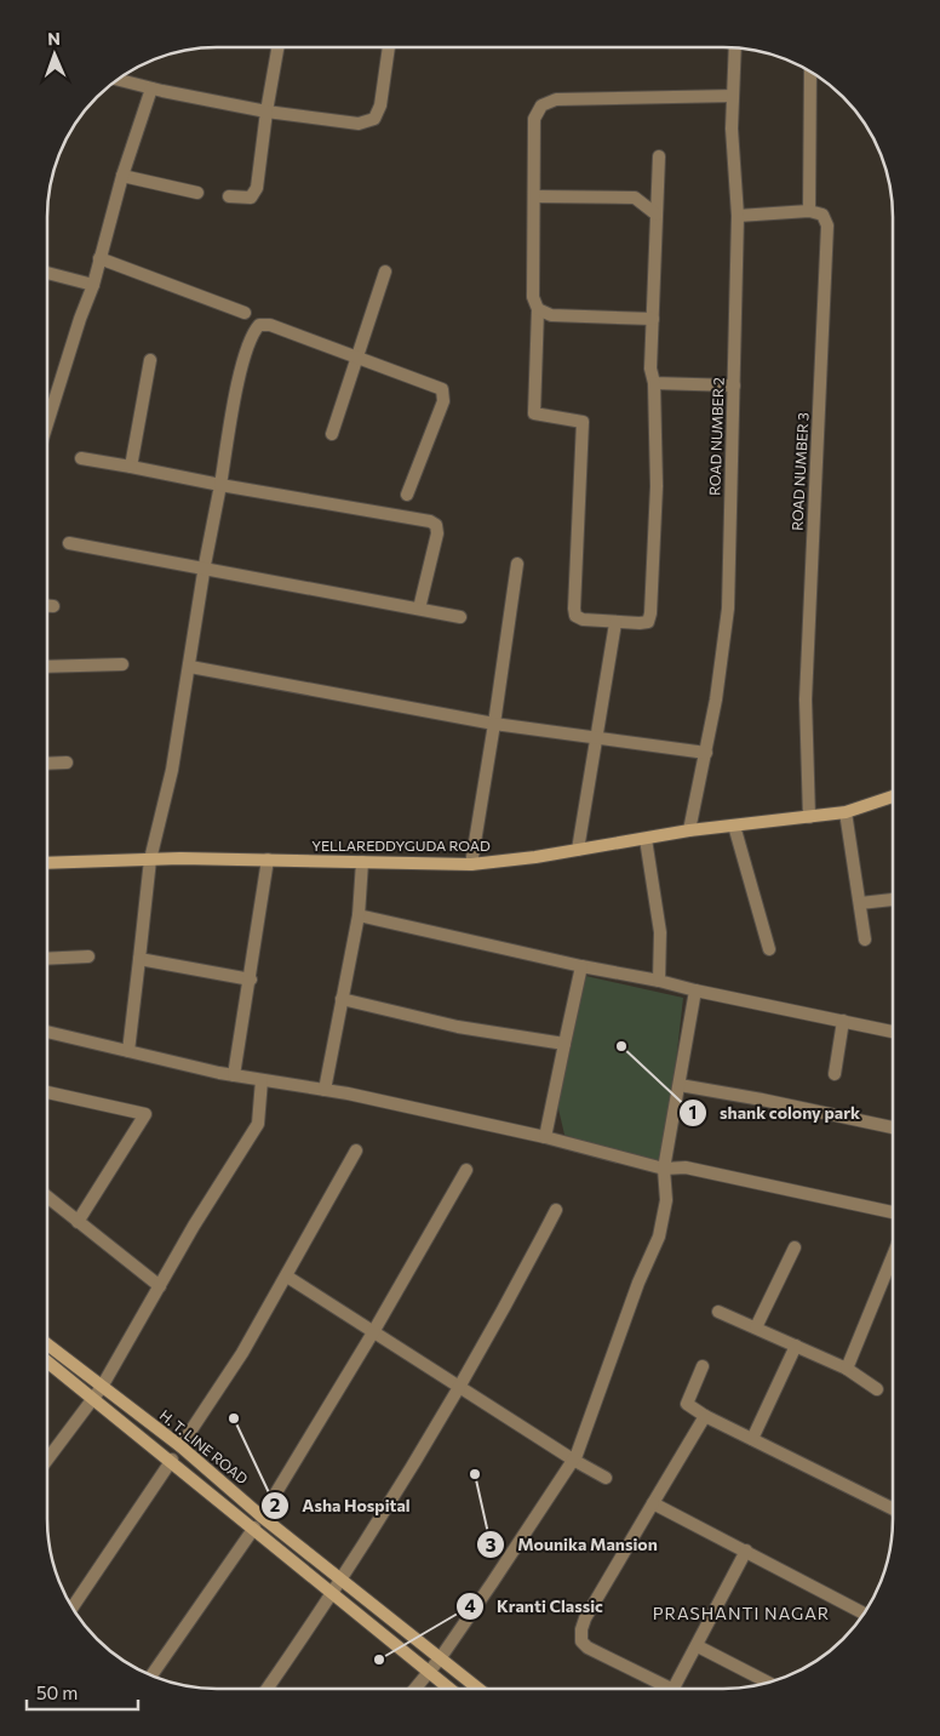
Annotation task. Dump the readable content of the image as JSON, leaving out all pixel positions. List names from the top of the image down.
{
  "streets": {
    "street": [
      "ROAD NUMBER 2",
      "ROAD NUMBER 3",
      "YELLAREDDYGUDA ROAD",
      "H. T. LINE ROAD"
    ]
  },
  "crossings": [
    ["ROAD NUMBER 2", "YELLAREDDYGUDA ROAD"],
    ["ROAD NUMBER 3", "YELLAREDDYGUDA ROAD"]
  ],
  "districts": ["PRASHANTI NAGAR"],
  "places": [
    "shank colony park",
    "Asha Hospital",
    "Mounika Mansion",
    "Kranti Classic"
  ],
  "scale_bar": "50 m",
  "north": "top"
}
